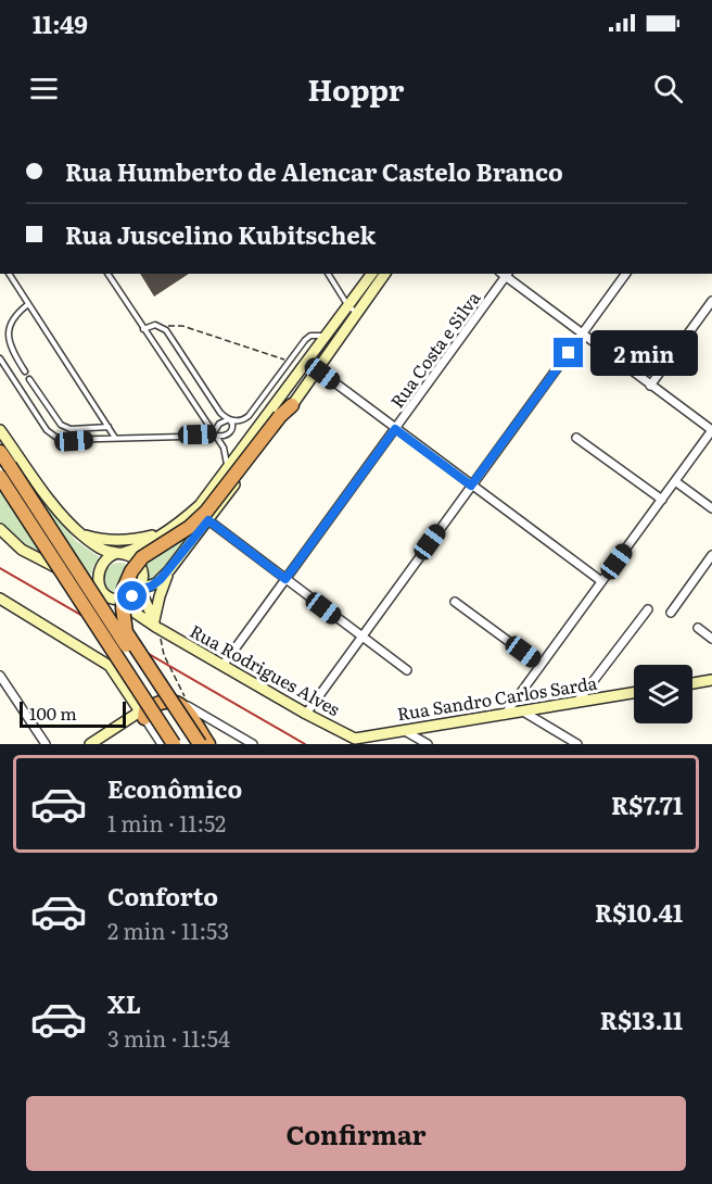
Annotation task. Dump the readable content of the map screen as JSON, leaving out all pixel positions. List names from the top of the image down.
{
  "streets": {
    "main road": ["Rua Rodrigues Alves", "Rua Sandro Carlos Sarda"],
    "street": ["Rua Costa e Silva"]
  },
  "crossings": [
    ["Rua Costa e Silva", "Rua Rodrigues Alves"],
    ["Rua Rodrigues Alves", "Rua Sandro Carlos Sarda"]
  ],
  "scale_bar": "100 m",
  "page": {
    "status": "11:49",
    "header": "Hoppr",
    "banner": ["Rua Humberto de Alencar Castelo Branco", "Rua Juscelino Kubitschek"],
    "bubble": "2 min",
    "scale": "100 m",
    "list": [
      {
        "name": "Econômico",
        "note": "1 min · 11:52",
        "value": "R$7.71"
      },
      {
        "name": "Conforto",
        "note": "2 min · 11:53",
        "value": "R$10.41"
      },
      {
        "name": "XL",
        "note": "3 min · 11:54",
        "value": "R$13.11"
      }
    ],
    "buttons": "Confirmar"
  }
}
